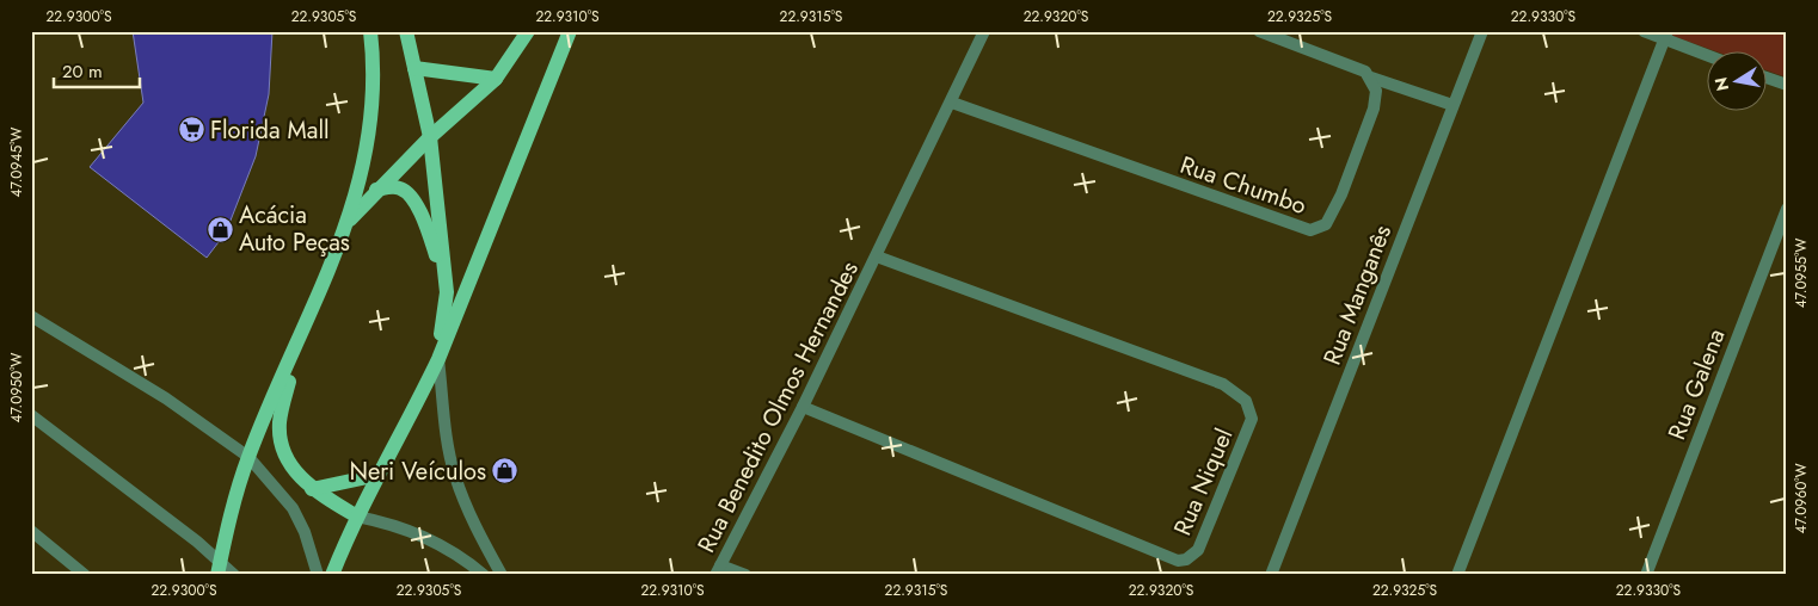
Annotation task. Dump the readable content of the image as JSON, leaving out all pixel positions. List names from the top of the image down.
{
  "streets": {
    "street": [
      "Rua Chumbo",
      "Rua Manganês",
      "Rua Galena",
      "Rua Benedito Olmos Hernandes",
      "Rua Niquel"
    ]
  },
  "crossings": [
    ["Rua Chumbo", "Rua Benedito Olmos Hernandes"],
    ["Rua Benedito Olmos Hernandes", "Rua Niquel"]
  ],
  "places": {
    "supermarket": ["Florida Mall"],
    "shop": ["Acácia Auto Peças", "Neri Veículos"]
  },
  "scale_bar": "20 m",
  "north": "left",
  "coordinates": [
    "22.9300°S",
    "22.9305°S",
    "22.9310°S",
    "22.9315°S",
    "22.9320°S",
    "22.9325°S",
    "22.9330°S",
    "47.0945°W",
    "47.0955°W",
    "47.0950°W",
    "47.0960°W"
  ]
}
